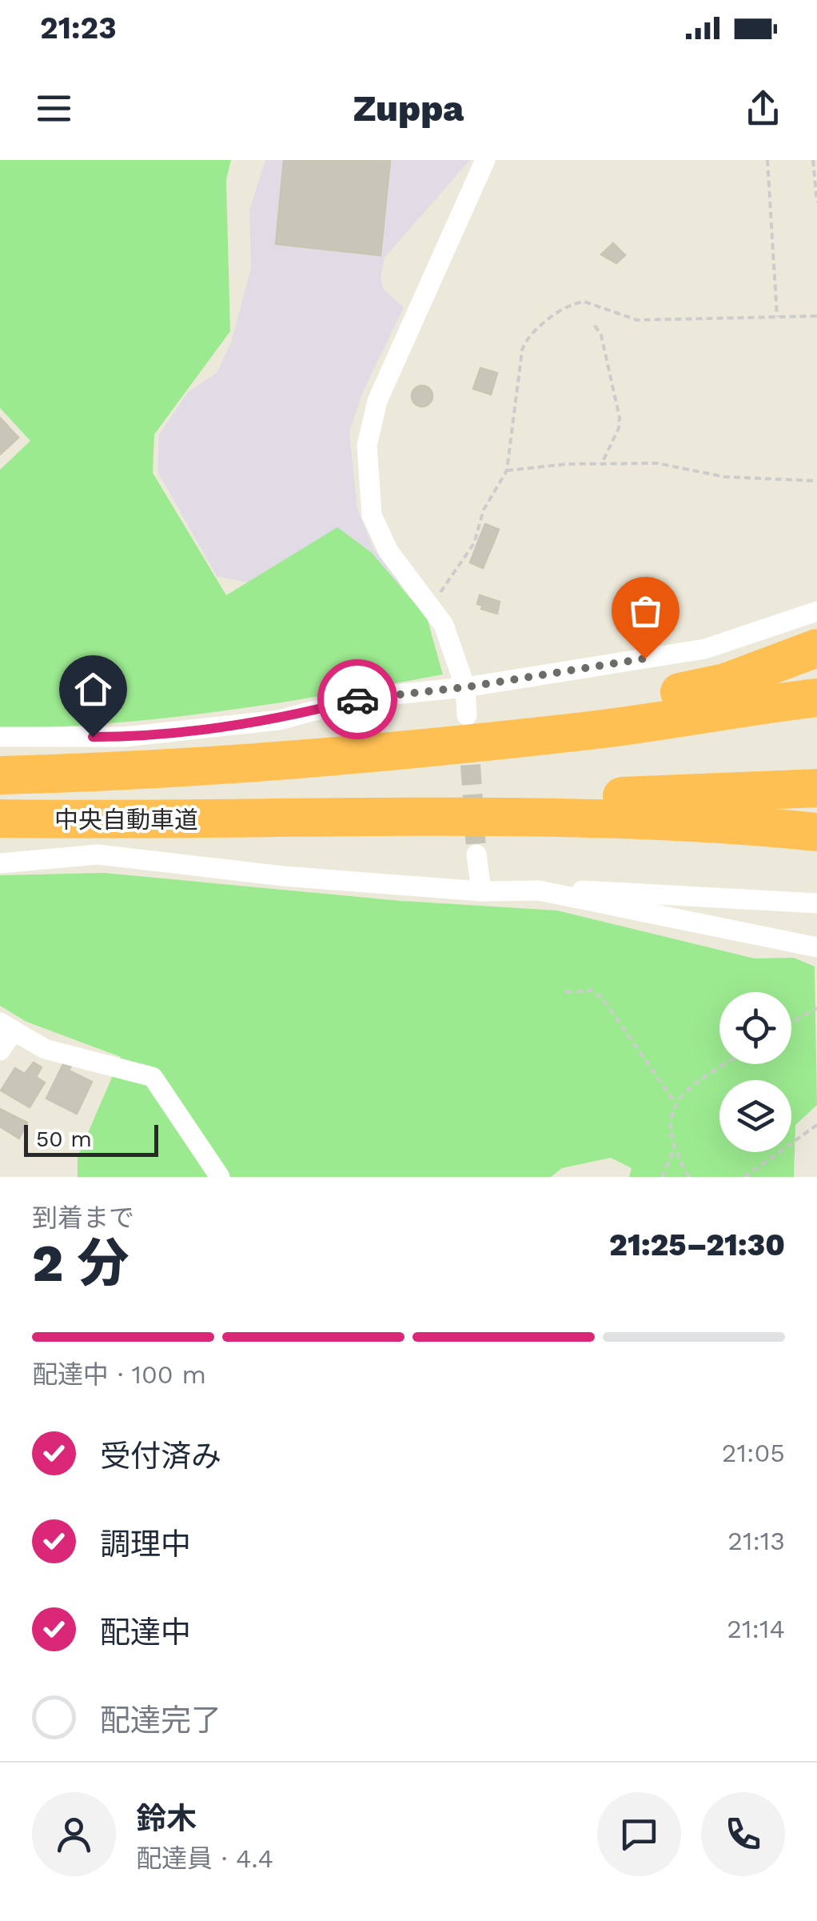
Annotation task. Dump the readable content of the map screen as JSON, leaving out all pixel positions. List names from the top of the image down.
{
  "streets": {
    "highway": ["中央自動車道"]
  },
  "scale_bar": "50 m",
  "page": {
    "status": "21:23",
    "header": "Zuppa",
    "scale": "50 m",
    "heading": ["2 分", "到着まで", "21:25–21:30"],
    "panel": ["鈴木", "配達員 · 4.4"],
    "bar": "配達中 · 100 m",
    "list": [
      ["受付済み", "21:05"],
      ["調理中", "21:13"],
      ["配達中", "21:14"],
      "配達完了"
    ]
  }
}
